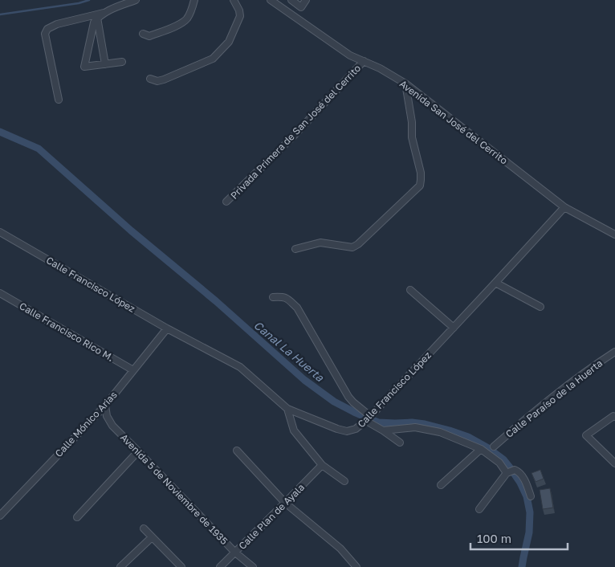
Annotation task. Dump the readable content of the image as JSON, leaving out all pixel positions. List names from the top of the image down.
{
  "streets": {
    "street": [
      "Avenida San José del Cerrito",
      "Privada Primera de San José del Cerrito",
      "Calle Francisco López",
      "Calle Francisco Rico M.",
      "Calle Paraíso de la Huerta",
      "Calle Mónico Arias",
      "Avenida 5 de Noviembre de 1935",
      "Calle Plan de Ayala"
    ]
  },
  "crossings": [
    ["Avenida San José del Cerrito", "Privada Primera de San José del Cerrito"],
    ["Avenida San José del Cerrito", "Calle Francisco López"],
    ["Calle Francisco López", "Calle Mónico Arias"],
    ["Calle Francisco Rico M.", "Calle Mónico Arias"],
    ["Calle Mónico Arias", "Avenida 5 de Noviembre de 1935"],
    ["Avenida 5 de Noviembre de 1935", "Calle Plan de Ayala"]
  ],
  "water": ["Canal La Huerta"],
  "scale_bar": "100 m"
}
